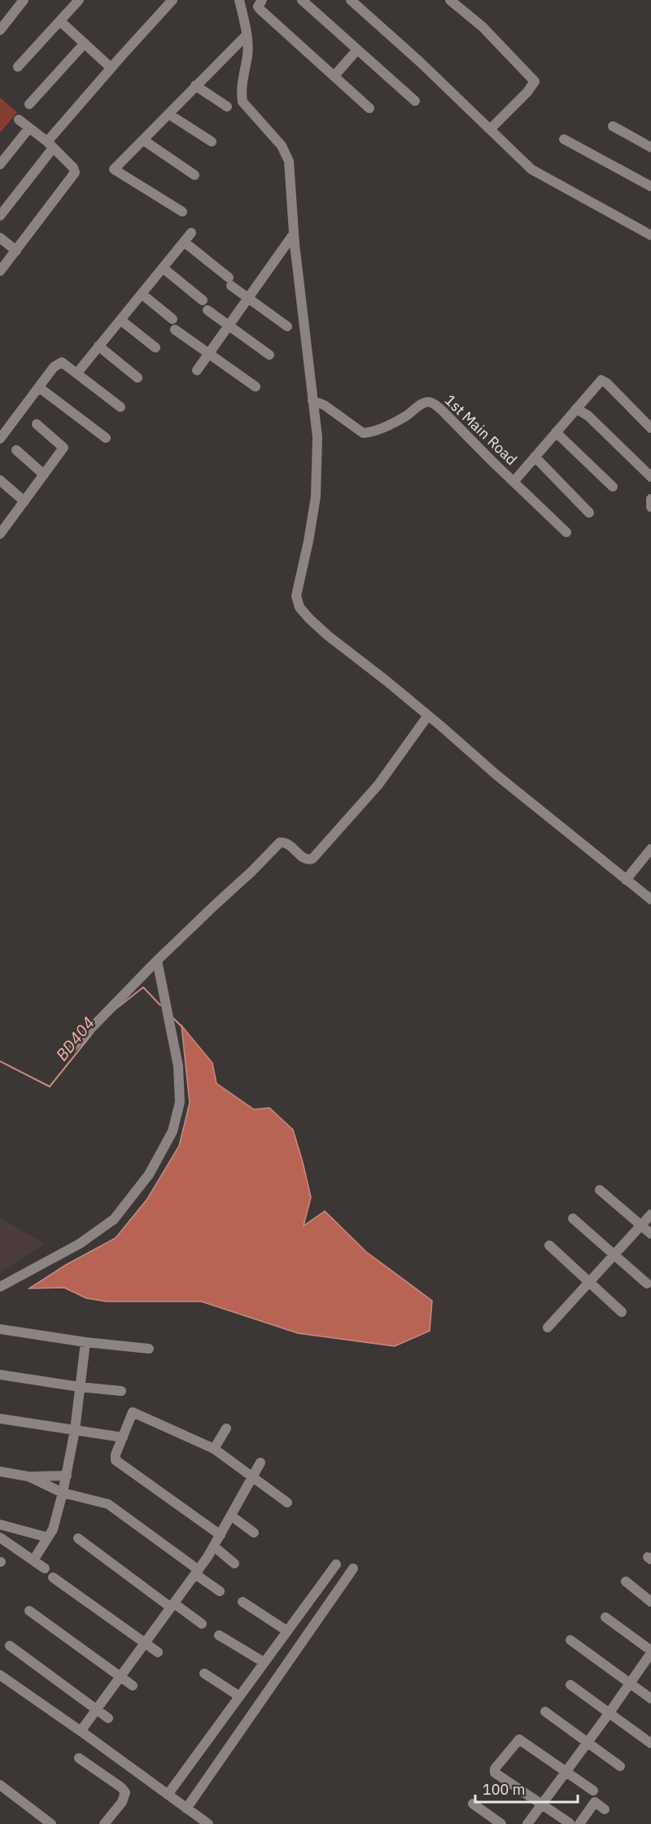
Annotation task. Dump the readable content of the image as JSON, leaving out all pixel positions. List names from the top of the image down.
{
  "streets": {
    "street": ["1st Main Road"]
  },
  "water": ["BD404"],
  "scale_bar": "100 m"
}
